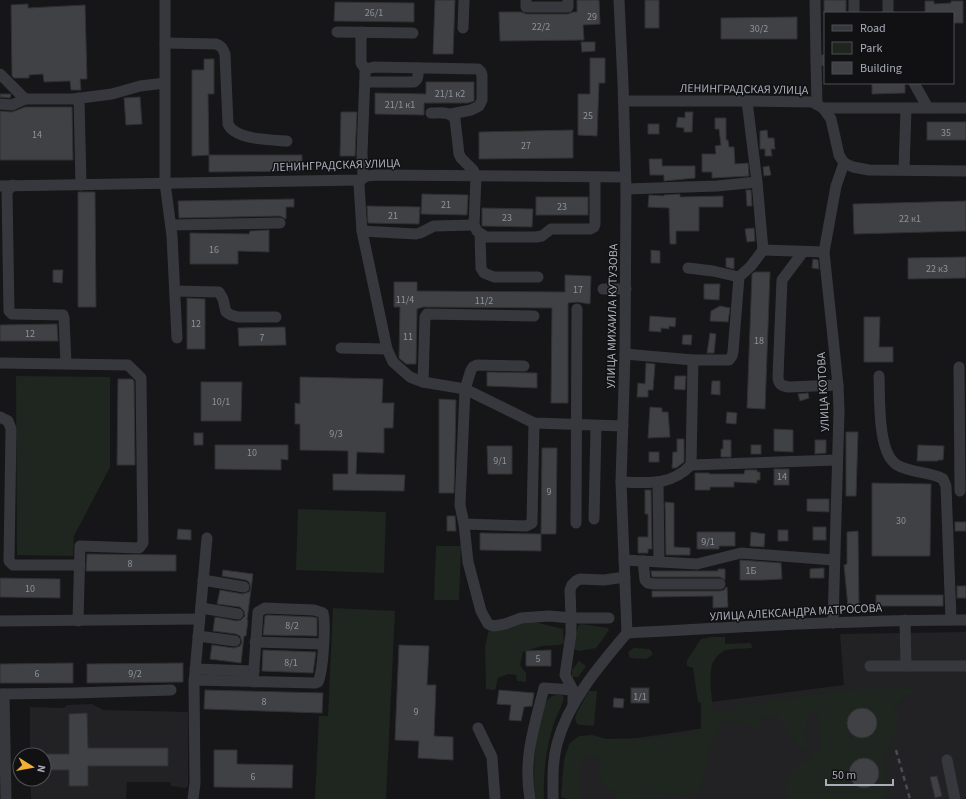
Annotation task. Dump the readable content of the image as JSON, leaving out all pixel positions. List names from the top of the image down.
{
  "streets": {
    "street": [
      "ЛЕНИНГРАДСКАЯ УЛИЦА",
      "УЛИЦА МИХАИЛА КУТУЗОВА",
      "УЛИЦА КОТОВА",
      "УЛИЦА АЛЕКСАНДРА МАТРОСОВА"
    ]
  },
  "crossings": [
    ["ЛЕНИНГРАДСКАЯ УЛИЦА", "УЛИЦА МИХАИЛА КУТУЗОВА"],
    ["УЛИЦА МИХАИЛА КУТУЗОВА", "УЛИЦА АЛЕКСАНДРА МАТРОСОВА"],
    ["УЛИЦА КОТОВА", "УЛИЦА АЛЕКСАНДРА МАТРОСОВА"]
  ],
  "house_numbers": [
    "26/1",
    "29",
    "22/2",
    "30/2",
    "21/1 к2",
    "21/1 к1",
    "25",
    "35",
    "14",
    "27",
    "21",
    "23",
    "21",
    "23",
    "22 к1",
    "16",
    "22 к3",
    "17",
    "11/4",
    "11/2",
    "12",
    "12",
    "11",
    "7",
    "18",
    "10/1",
    "9/3",
    "10",
    "9/1",
    "14",
    "9",
    "30",
    "9/1",
    "8",
    "1Б",
    "10",
    "8/2",
    "5",
    "8/1",
    "6",
    "9/2",
    "1/1",
    "8",
    "9",
    "6"
  ],
  "legend": ["Road", "Park", "Building"],
  "scale_bar": "50 m",
  "north": "right"
}
